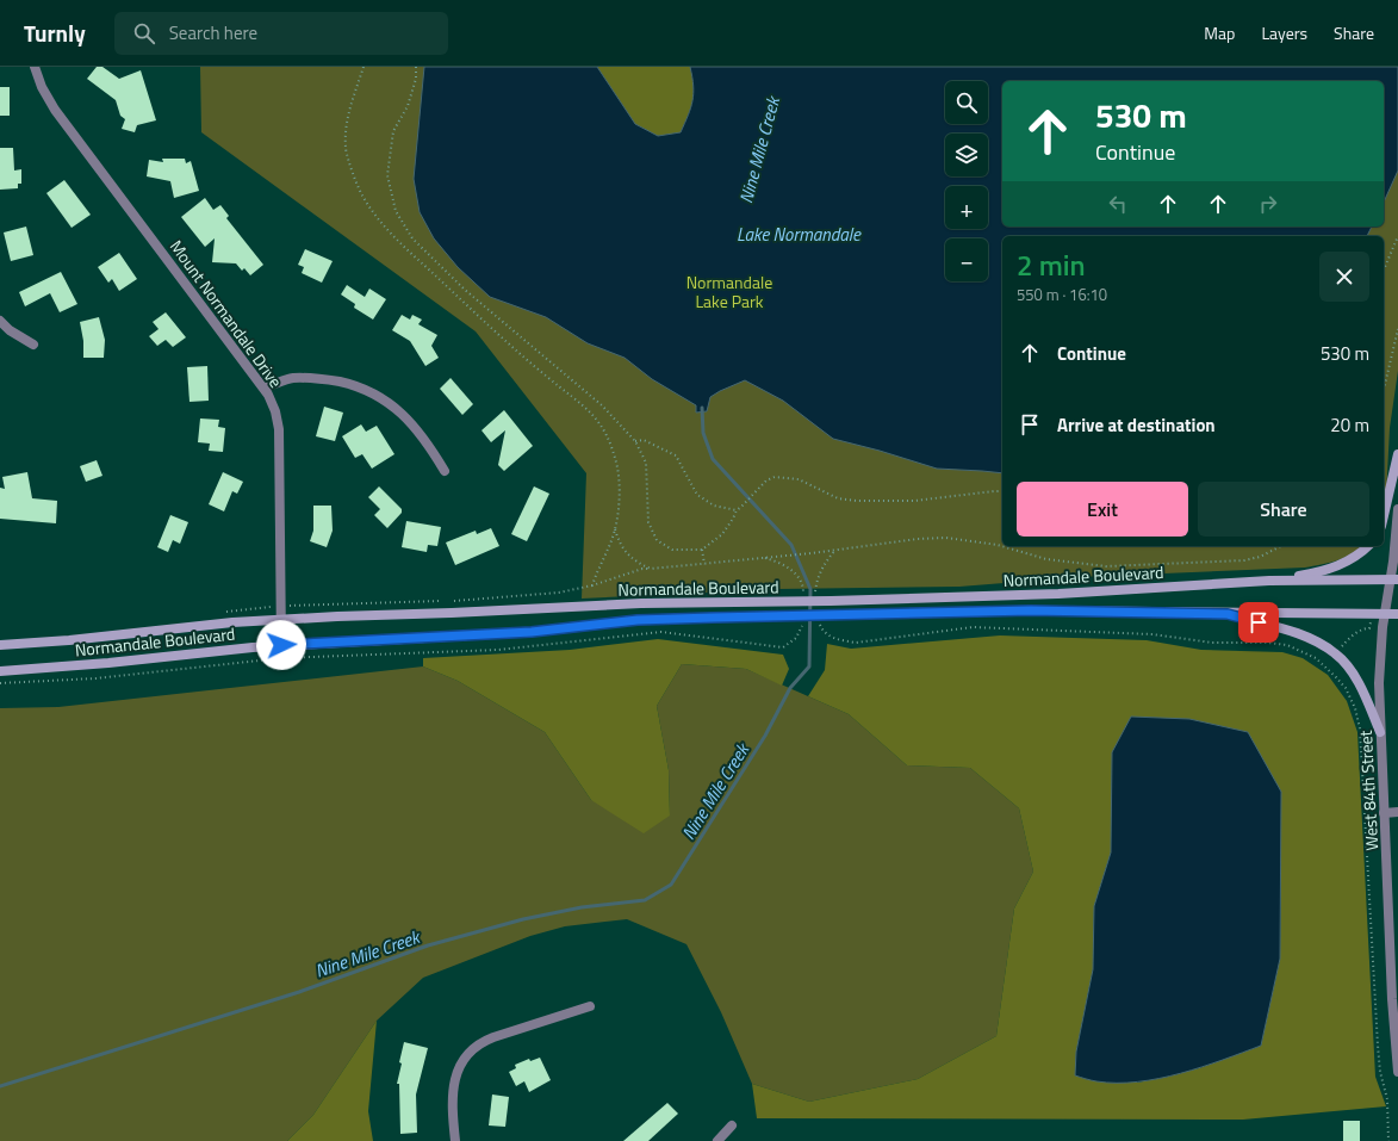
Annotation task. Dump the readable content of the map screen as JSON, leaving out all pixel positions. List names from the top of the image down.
{
  "streets": {
    "main road": ["Normandale Boulevard"],
    "street": ["Mount Normandale Drive", "West 84th Street"]
  },
  "crossings": [
    ["Mount Normandale Drive", "Normandale Boulevard"],
    ["Normandale Boulevard", "West 84th Street"]
  ],
  "water": ["Nine Mile Creek", "Lake Normandale"],
  "parks": ["Normandale Lake Park"],
  "page": {
    "header": "Turnly",
    "search": "Search here",
    "nav": ["Map", "Layers", "Share"],
    "map_buttons": ["+", "−"],
    "turn": ["530 m", "Continue"],
    "heading": ["2 min", "550 m · 16:10"],
    "list": [
      {
        "name": "Continue",
        "value": "530 m"
      },
      {
        "name": "Arrive at destination",
        "value": "20 m"
      }
    ],
    "buttons": ["Exit", "Share"]
  }
}
